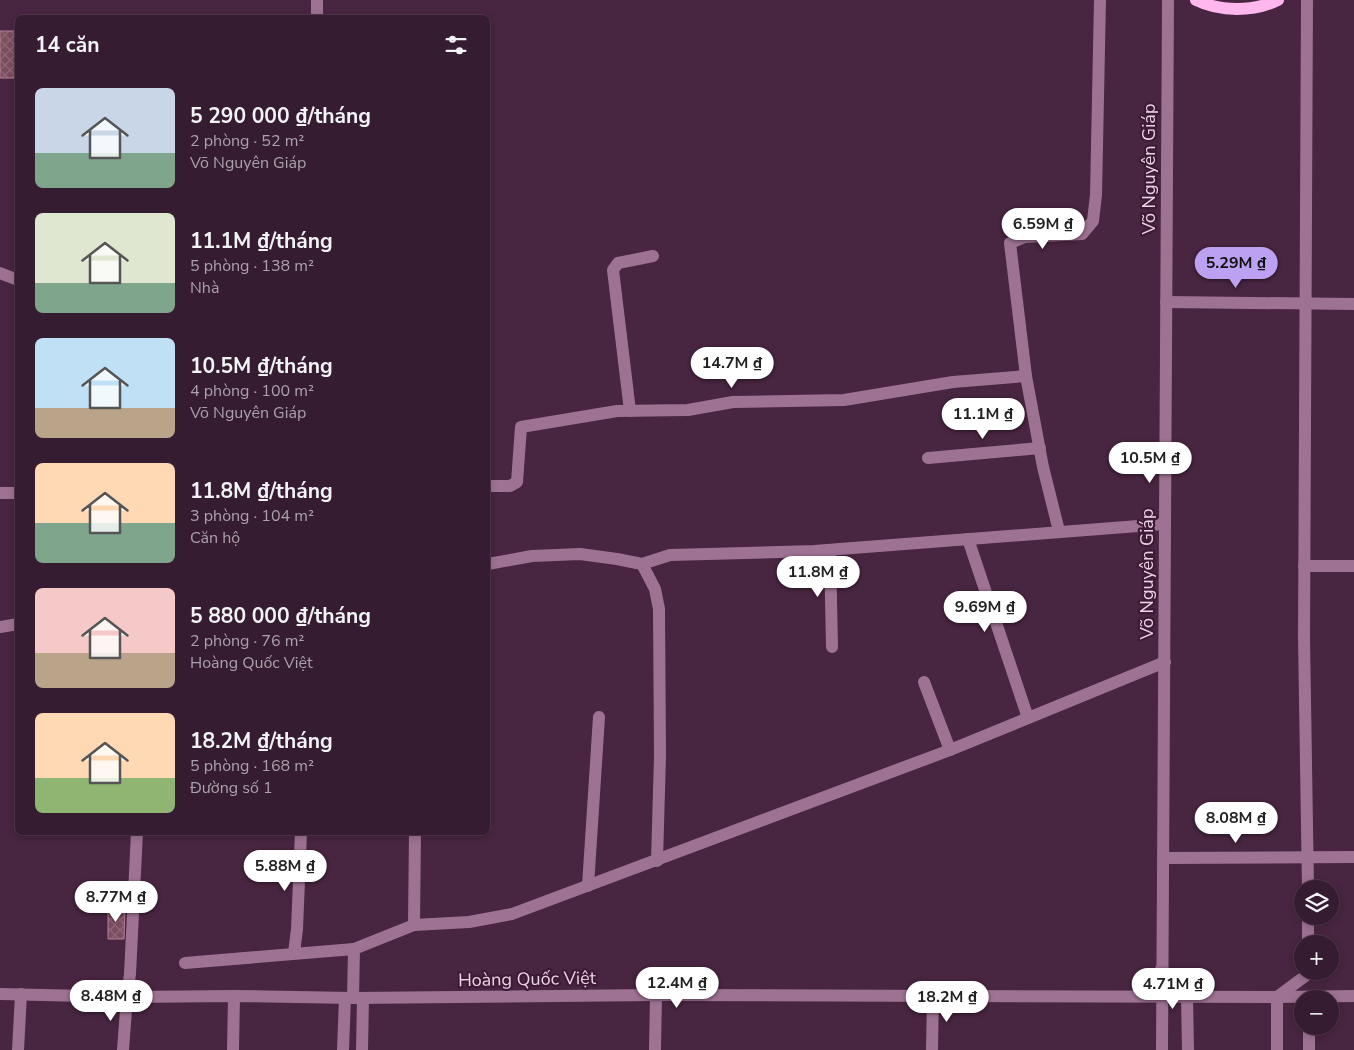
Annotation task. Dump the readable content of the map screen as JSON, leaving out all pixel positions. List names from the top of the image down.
{
  "streets": {
    "street": ["Võ Nguyên Giáp", "Hoàng Quốc Việt"]
  },
  "crossings": [
    ["Võ Nguyên Giáp", "Hoàng Quốc Việt"]
  ],
  "page": {
    "heading": "14 căn",
    "list": [
      {
        "name": "5 290 000 ₫/tháng",
        "note": "2 phòng · 52 m² · Võ Nguyên Giáp"
      },
      {
        "name": "11.1M ₫/tháng",
        "note": "5 phòng · 138 m² · Nhà"
      },
      {
        "name": "10.5M ₫/tháng",
        "note": "4 phòng · 100 m² · Võ Nguyên Giáp"
      },
      {
        "name": "11.8M ₫/tháng",
        "note": "3 phòng · 104 m² · Căn hộ"
      },
      {
        "name": "5 880 000 ₫/tháng",
        "note": "2 phòng · 76 m² · Hoàng Quốc Việt"
      },
      {
        "name": "18.2M ₫/tháng",
        "note": "5 phòng · 168 m² · Đường số 1"
      }
    ],
    "price": [
      "6.59M ₫",
      "5.29M ₫",
      "14.7M ₫",
      "11.1M ₫",
      "10.5M ₫",
      "11.8M ₫",
      "9.69M ₫",
      "8.08M ₫",
      "5.88M ₫",
      "8.77M ₫",
      "12.4M ₫",
      "4.71M ₫",
      "8.48M ₫",
      "18.2M ₫"
    ],
    "map_buttons": ["+", "−"]
  }
}
